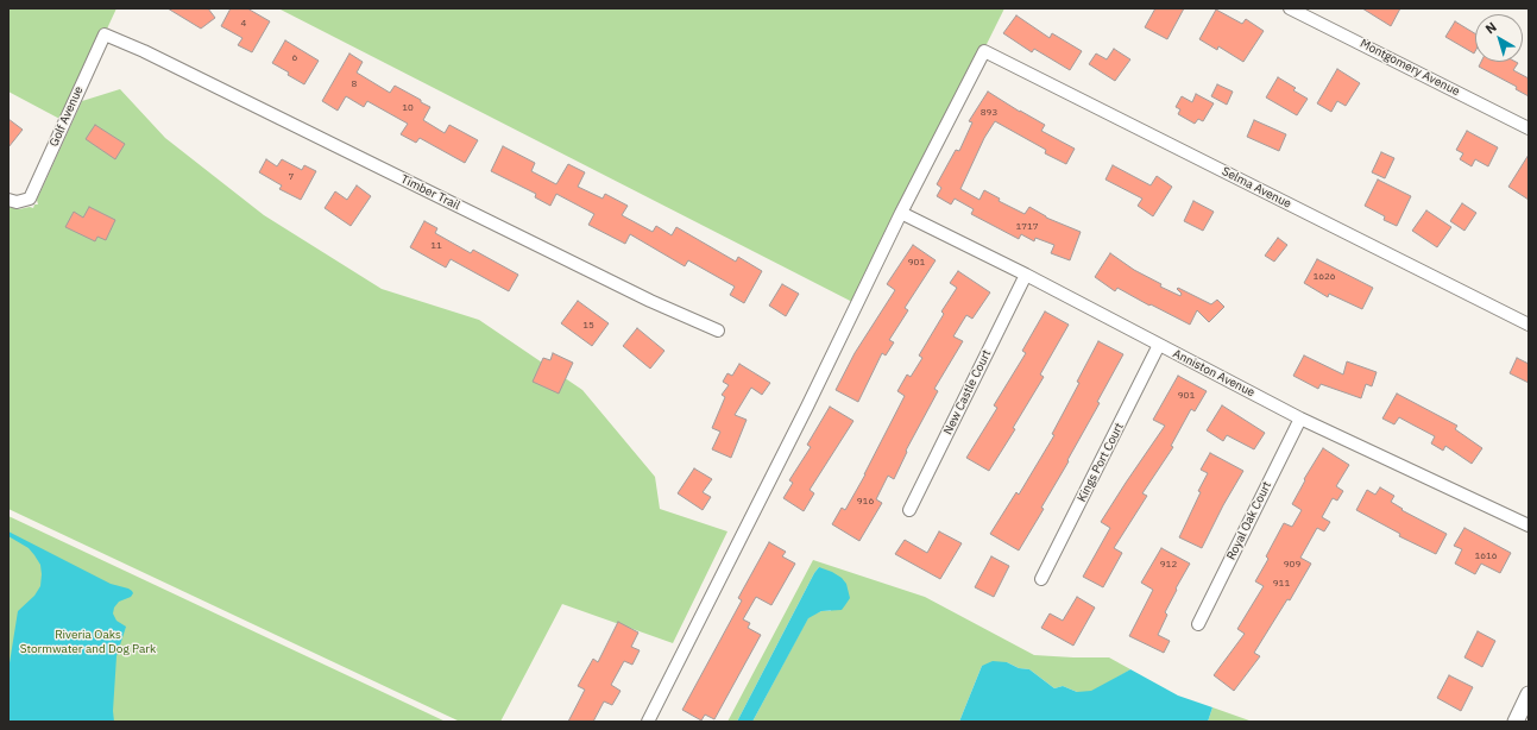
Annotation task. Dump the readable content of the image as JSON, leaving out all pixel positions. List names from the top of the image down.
{
  "streets": {
    "street": [
      "Montgomery Avenue",
      "Golf Avenue",
      "Selma Avenue",
      "Timber Trail",
      "Anniston Avenue",
      "New Castle Court",
      "Kings Port Court",
      "Royal Oak Court"
    ]
  },
  "crossings": [
    ["Golf Avenue", "Timber Trail"],
    ["Selma Avenue", "Anniston Avenue"],
    ["Anniston Avenue", "New Castle Court"],
    ["Anniston Avenue", "Kings Port Court"],
    ["Anniston Avenue", "Royal Oak Court"]
  ],
  "parks": ["Riveria Oaks Stormwater and Dog Park"],
  "house_numbers": [
    "4",
    "6",
    "8",
    "10",
    "893",
    "7",
    "1717",
    "11",
    "901",
    "1626",
    "15",
    "901",
    "916",
    "1616",
    "912",
    "909",
    "911"
  ],
  "north": "top left"
}
